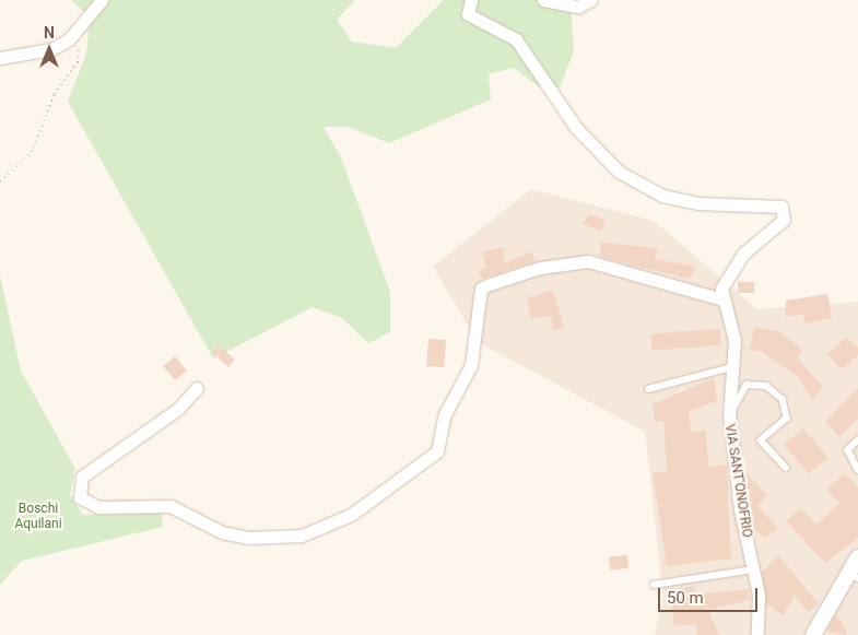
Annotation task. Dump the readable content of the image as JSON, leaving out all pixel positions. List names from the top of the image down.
{
  "streets": {
    "street": ["VIA SANT'ONOFRIO"]
  },
  "parks": ["Boschi Aquilani"],
  "scale_bar": "50 m",
  "north": "top"
}
